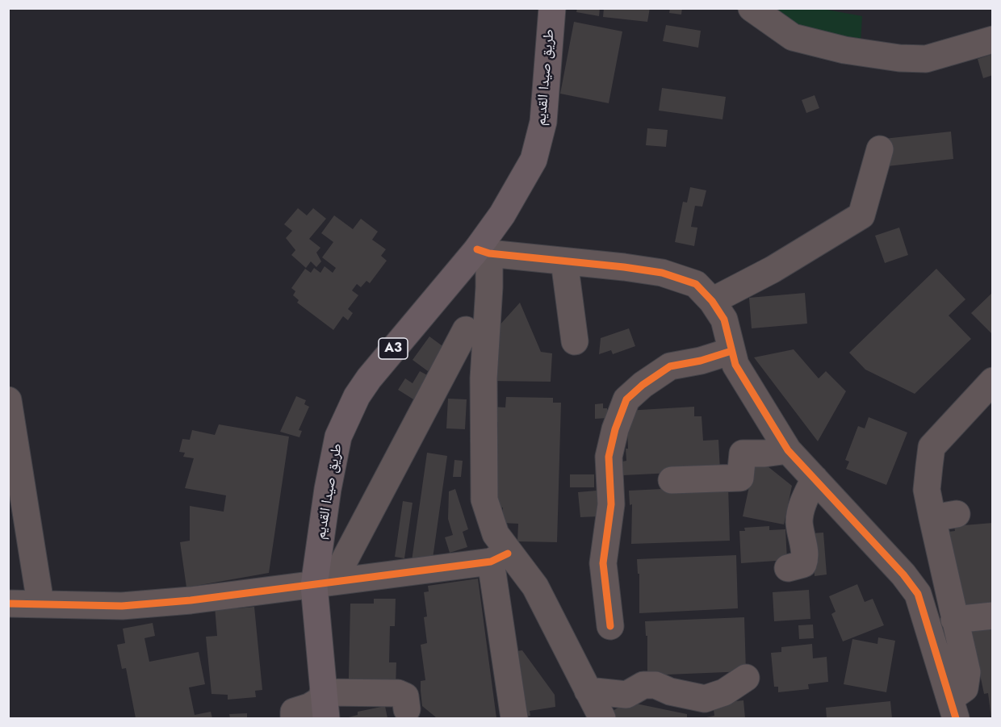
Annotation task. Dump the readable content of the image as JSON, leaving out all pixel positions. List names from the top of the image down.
{
  "streets": {
    "highway": ["طريق صيدا القديم", "A3"]
  }
}
